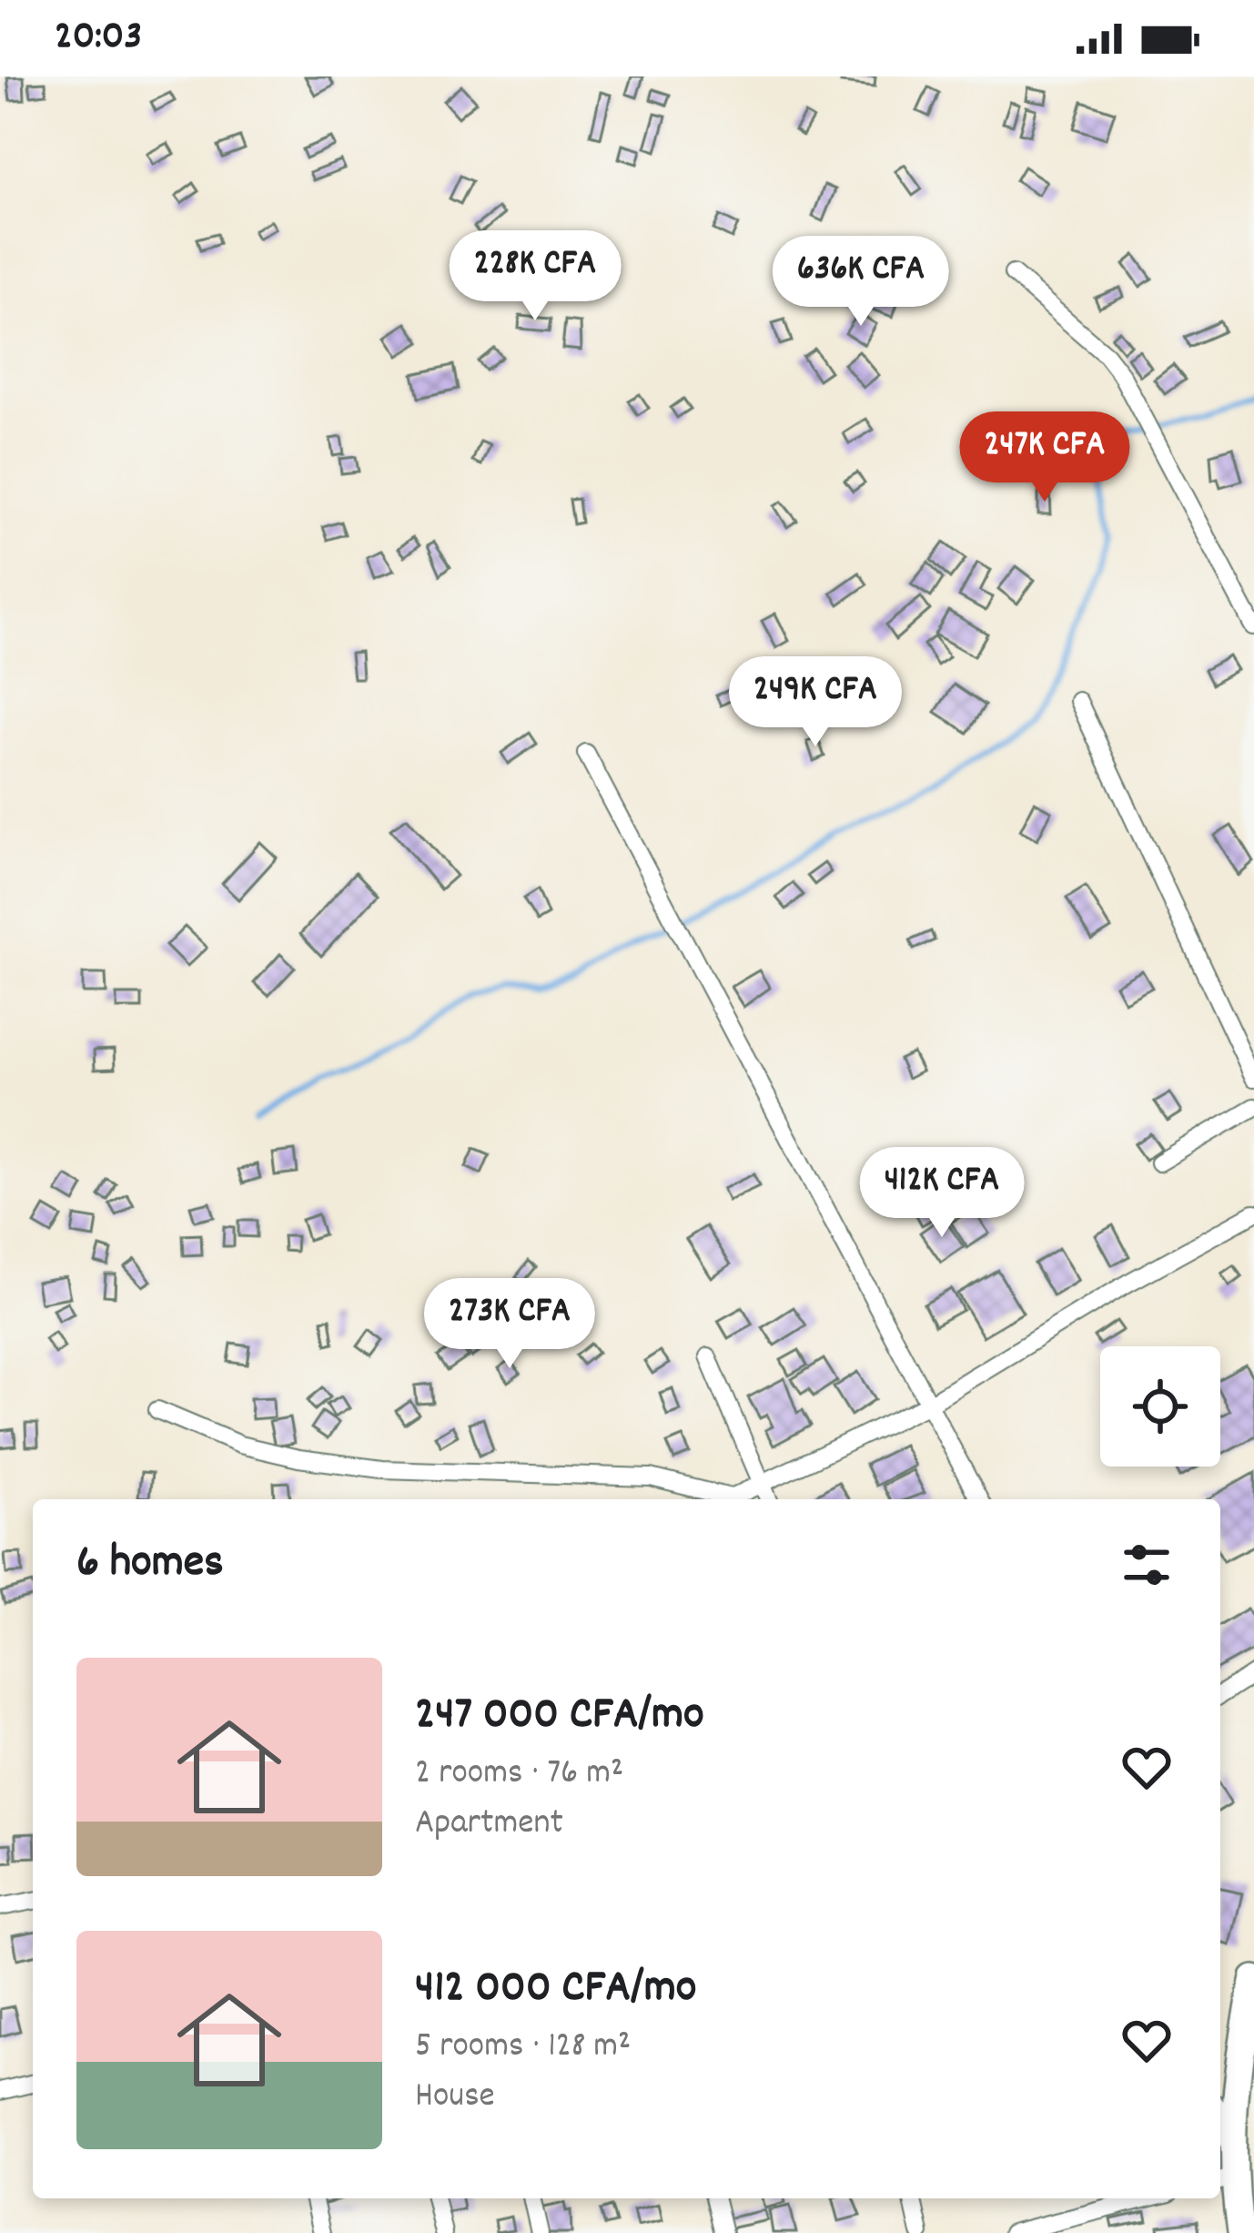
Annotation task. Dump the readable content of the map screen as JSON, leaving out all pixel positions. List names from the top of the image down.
{
  "page": {
    "status": "20:03",
    "price": [
      "228K CFA",
      "636K CFA",
      "247K CFA",
      "249K CFA",
      "412K CFA",
      "273K CFA"
    ],
    "heading": "6 homes",
    "list": [
      {
        "name": "247 000 CFA/mo",
        "note": "2 rooms · 76 m² · Apartment"
      },
      {
        "name": "412 000 CFA/mo",
        "note": "5 rooms · 128 m² · House"
      }
    ]
  }
}
